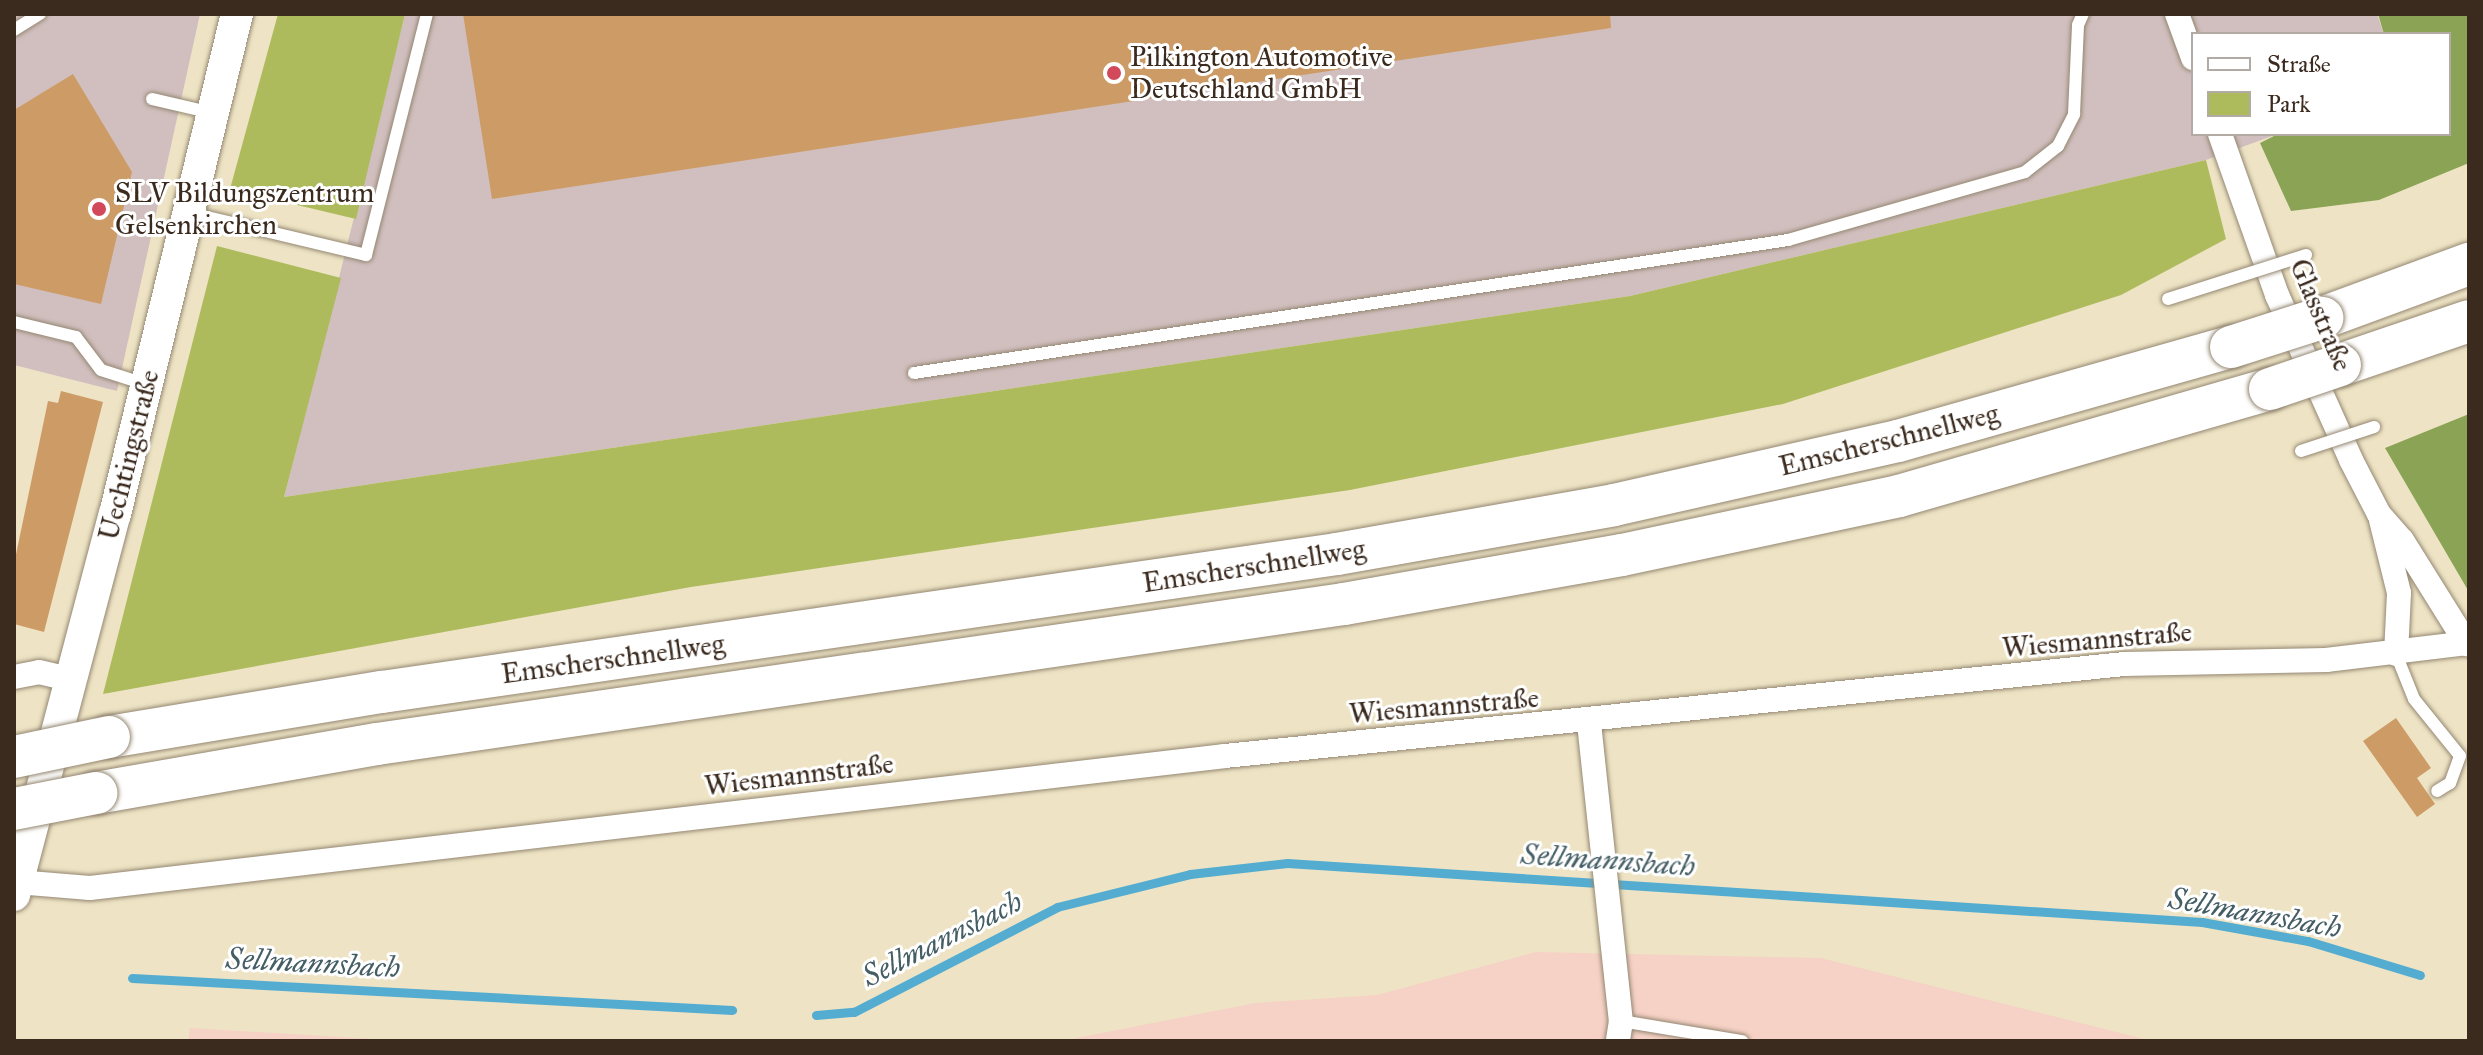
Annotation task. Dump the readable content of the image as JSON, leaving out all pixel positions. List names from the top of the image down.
{
  "streets": {
    "highway": ["Emscherschnellweg"],
    "street": ["Glasstraße", "Uechtingstraße", "Wiesmannstraße"]
  },
  "crossings": [
    ["Glasstraße", "Wiesmannstraße"],
    ["Uechtingstraße", "Wiesmannstraße"]
  ],
  "water": ["Sellmannsbach"],
  "places": ["Pilkington Automotive Deutschland GmbH", "SLV Bildungszentrum Gelsenkirchen"],
  "legend": ["Straße", "Park"]
}
